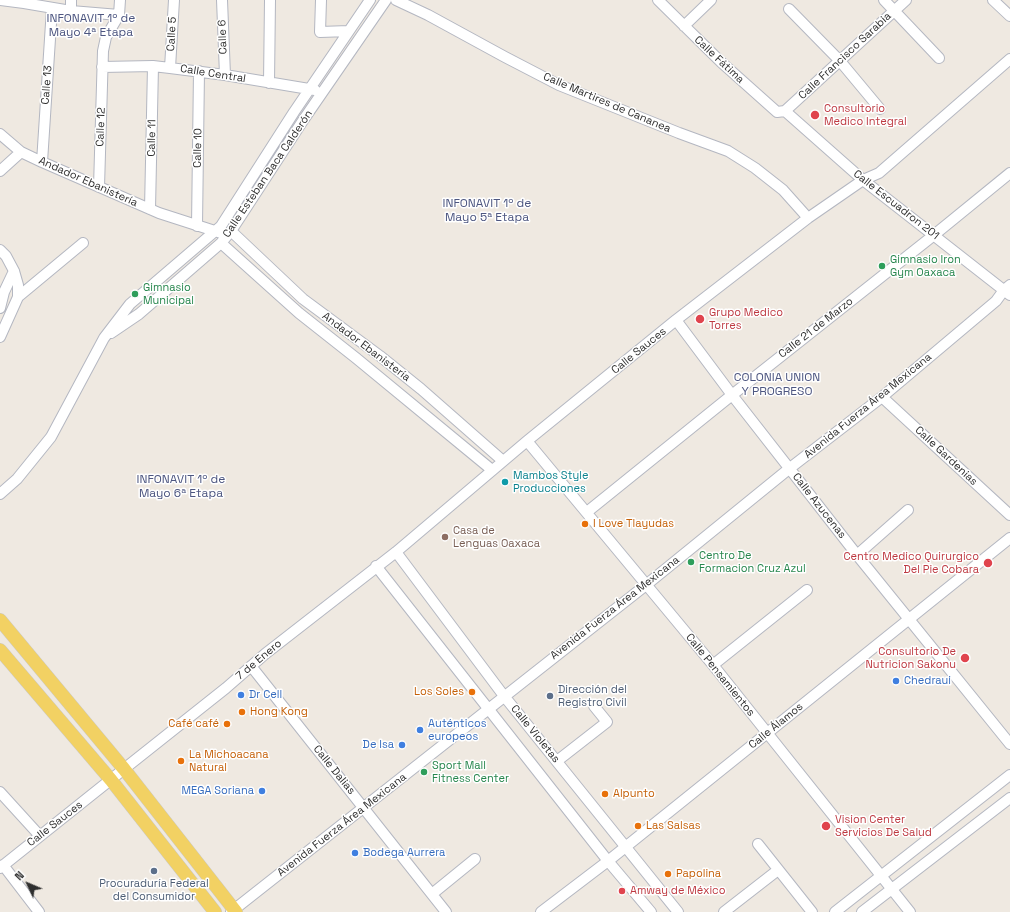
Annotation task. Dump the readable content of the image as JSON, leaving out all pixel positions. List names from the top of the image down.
{
  "streets": {
    "street": [
      "Calle 5",
      "Calle 6",
      "Calle Francisco Sarabia",
      "Calle Fátima",
      "Calle Central",
      "Calle 13",
      "Calle Martires de Cananea",
      "Calle 12",
      "Calle 11",
      "Calle 10",
      "Calle Esteban Baca Calderón",
      "Andador Ebanistería",
      "Calle Escuadron 201",
      "Calle 21 de Marzo",
      "Calle Sauces",
      "Avenida Fuerza Área Mexicana",
      "Calle Gardenias",
      "Calle Azucenas",
      "7 de Enero",
      "Calle Pensamientos",
      "Calle Álamos",
      "Calle Violetas",
      "Calle Dalias"
    ]
  },
  "crossings": [
    ["Calle 5", "Calle Central"],
    ["Calle 6", "Calle Central"],
    ["Calle Francisco Sarabia", "Calle Fátima"],
    ["Calle Francisco Sarabia", "Calle Escuadron 201"],
    ["Calle Fátima", "Calle Escuadron 201"],
    ["Calle Central", "Calle 12"],
    ["Calle Central", "Calle 11"],
    ["Calle Central", "Calle 10"],
    ["Calle Central", "Calle Esteban Baca Calderón"],
    ["Calle 13", "Andador Ebanistería"],
    ["Calle Martires de Cananea", "Calle Sauces"],
    ["Calle 12", "Andador Ebanistería"],
    ["Calle 11", "Andador Ebanistería"],
    ["Calle 10", "Andador Ebanistería"],
    ["Calle Esteban Baca Calderón", "Andador Ebanistería"],
    ["Andador Ebanistería", "Calle Sauces"],
    ["Calle Escuadron 201", "Calle 21 de Marzo"],
    ["Calle Escuadron 201", "Calle Sauces"],
    ["Calle Escuadron 201", "Avenida Fuerza Área Mexicana"],
    ["Calle 21 de Marzo", "Calle Azucenas"],
    ["Calle 21 de Marzo", "Calle Pensamientos"],
    ["Calle Sauces", "Calle Azucenas"],
    ["Calle Sauces", "7 de Enero"],
    ["Calle Sauces", "Calle Pensamientos"],
    ["Calle Sauces", "Calle Violetas"],
    ["Avenida Fuerza Área Mexicana", "Calle Gardenias"],
    ["Avenida Fuerza Área Mexicana", "Calle Azucenas"],
    ["Avenida Fuerza Área Mexicana", "Calle Pensamientos"],
    ["Avenida Fuerza Área Mexicana", "Calle Violetas"],
    ["Avenida Fuerza Área Mexicana", "Calle Dalias"],
    ["Calle Azucenas", "Calle Álamos"],
    ["7 de Enero", "Calle Violetas"],
    ["7 de Enero", "Calle Dalias"],
    ["Calle Pensamientos", "Calle Álamos"],
    ["Calle Álamos", "Calle Violetas"]
  ],
  "districts": [
    "INFONAVIT 1º de Mayo 4ª Etapa",
    "INFONAVIT 1º de Mayo 5ª Etapa",
    "COLONIA UNION Y PROGRESO",
    "INFONAVIT 1º de Mayo 6ª Etapa"
  ],
  "places": [
    "Consultorio Medico Integral",
    "Gimnasio Iron Gym Oaxaca",
    "Gimnasio Municipal",
    "Grupo Medico Torres",
    "Mambos Style Producciones",
    "I Love Tlayudas",
    "Casa de Lenguas Oaxaca",
    "Centro De Formacion Cruz Azul",
    "Centro Medico Quirurgico Del Pie Cobara",
    "Consultorio De Nutricion Sakonu",
    "Chedraui",
    "Los Soles",
    "Dr Cell",
    "Dirección del Registro Civil",
    "Hong Kong",
    "Café café",
    "Auténticos europeos",
    "De Isa",
    "La Michoacana Natural",
    "Sport Mall Fitness Center",
    "MEGA Soriana",
    "Alpunto",
    "Las Salsas",
    "Vision Center Servicios De Salud",
    "Bodega Aurrera",
    "Procuraduría Federal del Consumidor",
    "Papolina",
    "Amway de México"
  ],
  "north": "top left"
}
